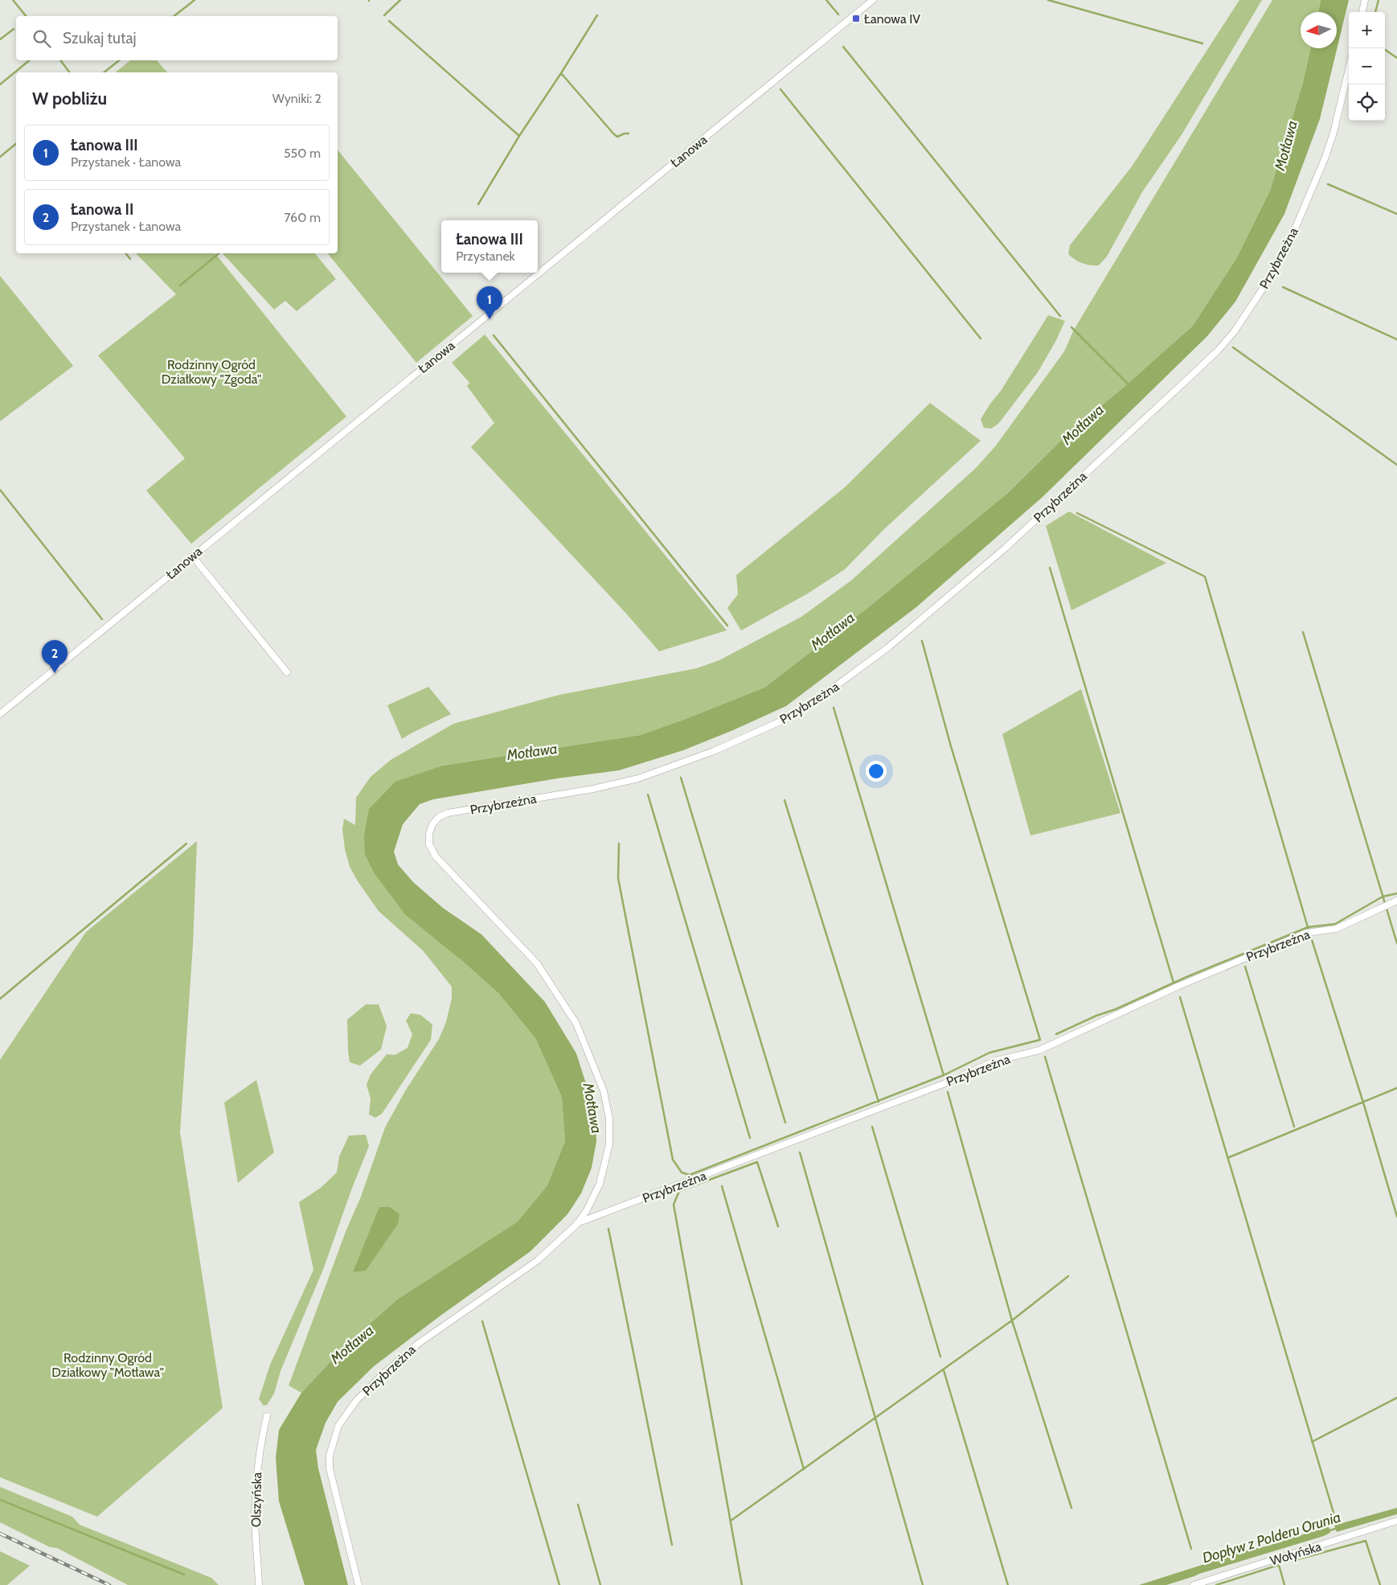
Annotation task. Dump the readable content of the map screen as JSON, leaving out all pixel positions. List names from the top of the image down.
{
  "streets": {
    "street": [
      "Łanowa",
      "Przybrzeżna",
      "Olszyńska",
      "Wołyńska"
    ]
  },
  "water": ["Motława", "Dopływ z Polderu Orunia"],
  "parks": ["Rodzinny Ogród Działkowy \"Zgoda\"", "Rodzinny Ogród Działkowy \"Motława\""],
  "places": {
    "transit": ["Łanowa IV"]
  },
  "north": "left",
  "page": {
    "map_buttons": ["+", "−"],
    "search": "Szukaj tutaj",
    "heading": ["W pobliżu", "Wyniki: 2"],
    "list": [
      {
        "mark": "1",
        "name": "Łanowa III",
        "note": "Przystanek · Łanowa",
        "value": "550 m"
      },
      {
        "mark": "2",
        "name": "Łanowa II",
        "note": "Przystanek · Łanowa",
        "value": "760 m"
      }
    ],
    "popup": ["Łanowa III", "Przystanek"],
    "pins": ["1", "2"]
  }
}
